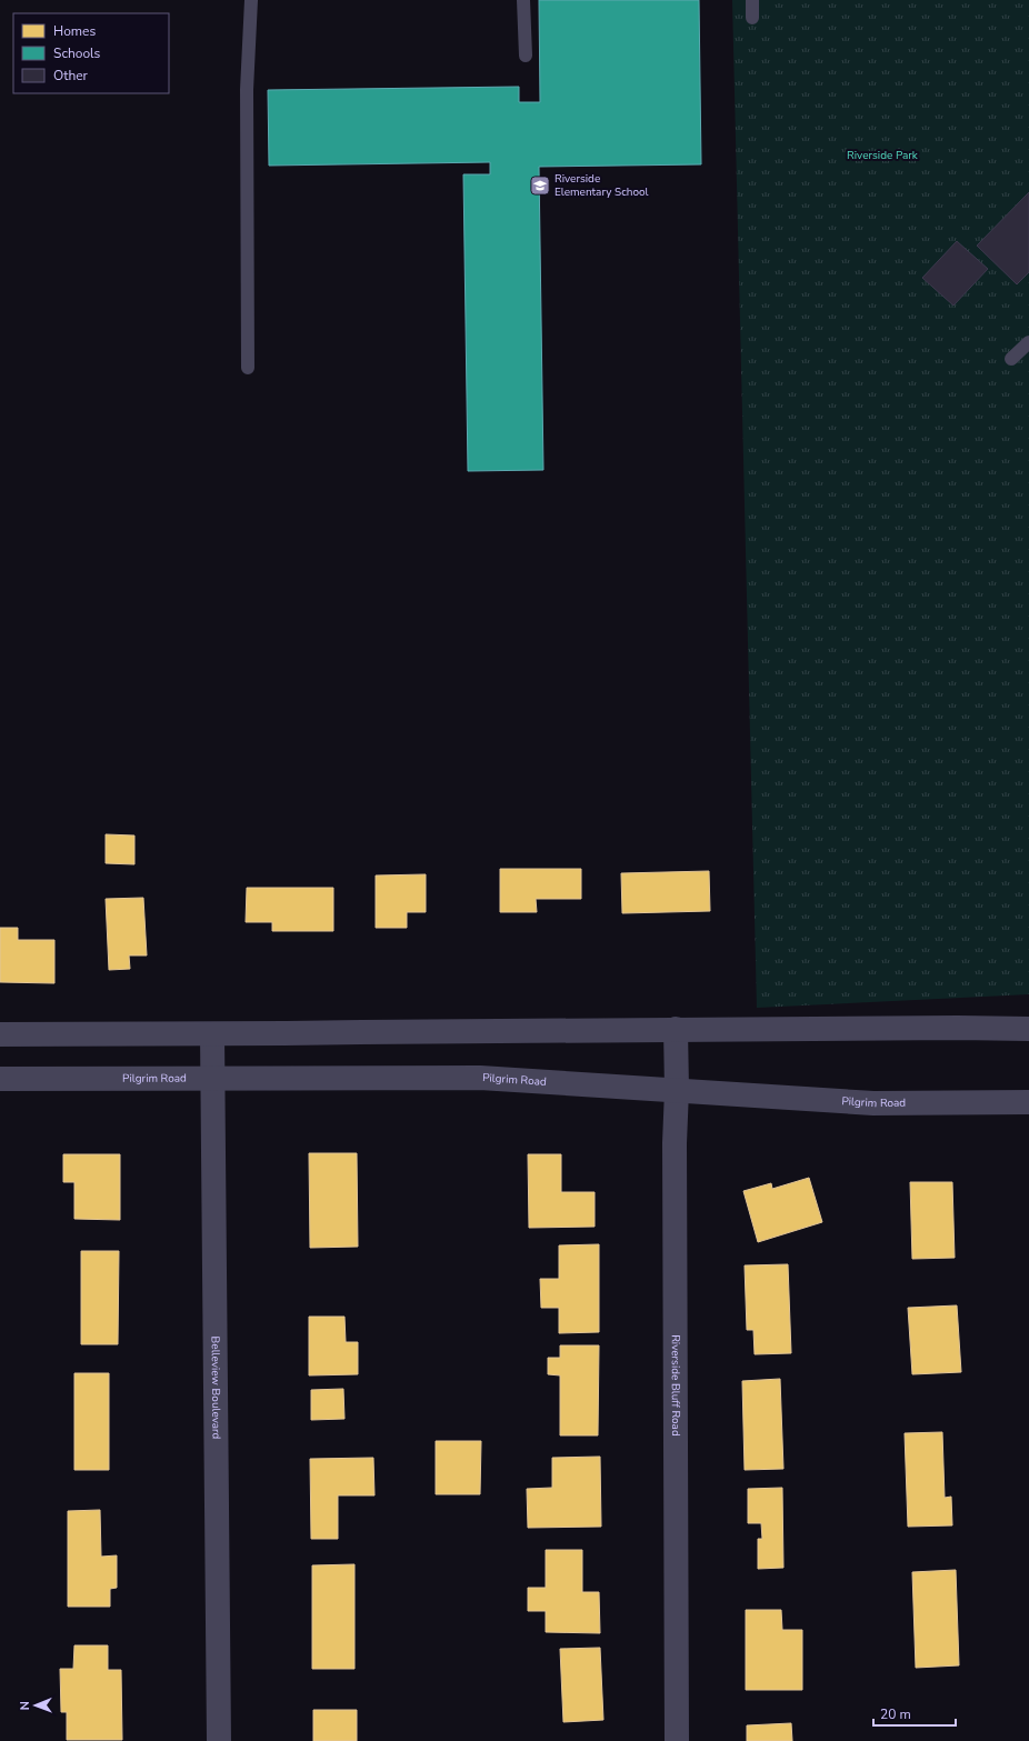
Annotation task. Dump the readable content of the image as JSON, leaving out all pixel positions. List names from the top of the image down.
{
  "streets": {
    "street": ["Pilgrim Road", "Riverside Bluff Road", "Belleview Boulevard"]
  },
  "crossings": [
    ["Pilgrim Road", "Riverside Bluff Road"],
    ["Pilgrim Road", "Belleview Boulevard"]
  ],
  "parks": ["Riverside Park"],
  "places": {
    "school or university": ["Riverside Elementary School"]
  },
  "legend": ["Homes", "Schools", "Other"],
  "scale_bar": "20 m",
  "north": "left"
}
